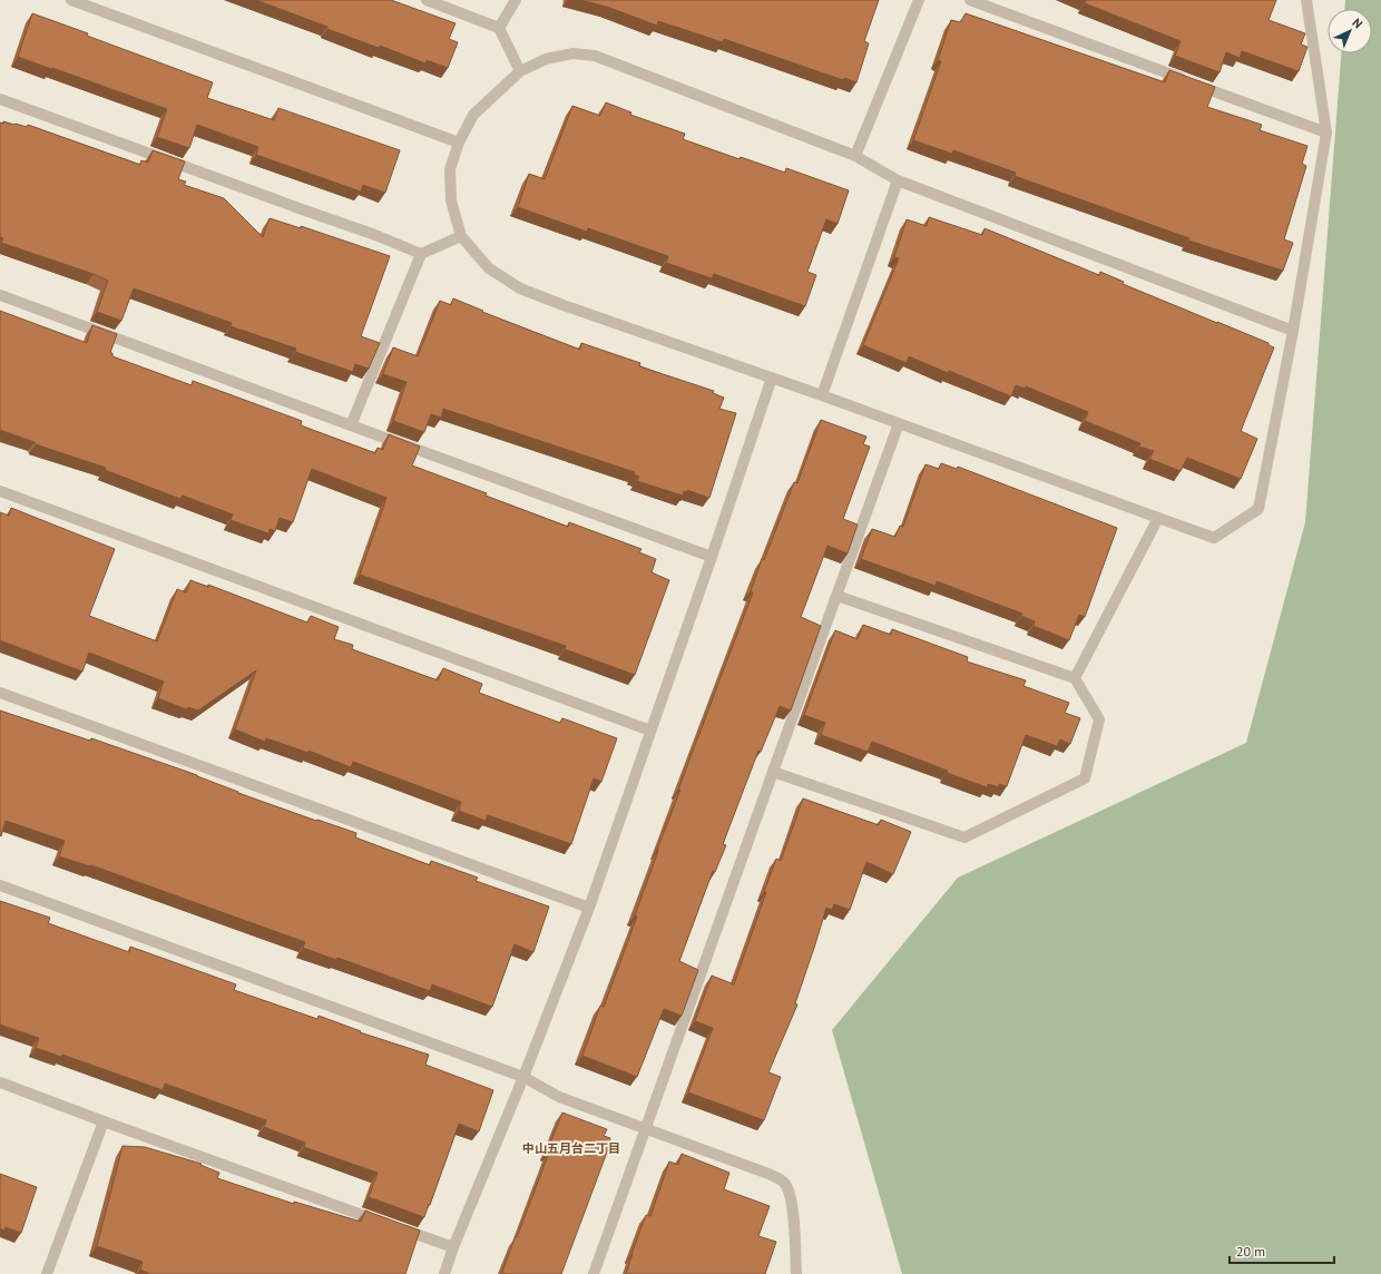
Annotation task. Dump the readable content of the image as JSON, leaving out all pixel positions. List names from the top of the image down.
{
  "districts": ["中山五月台二丁目"],
  "scale_bar": "20 m",
  "north": "top right"
}
